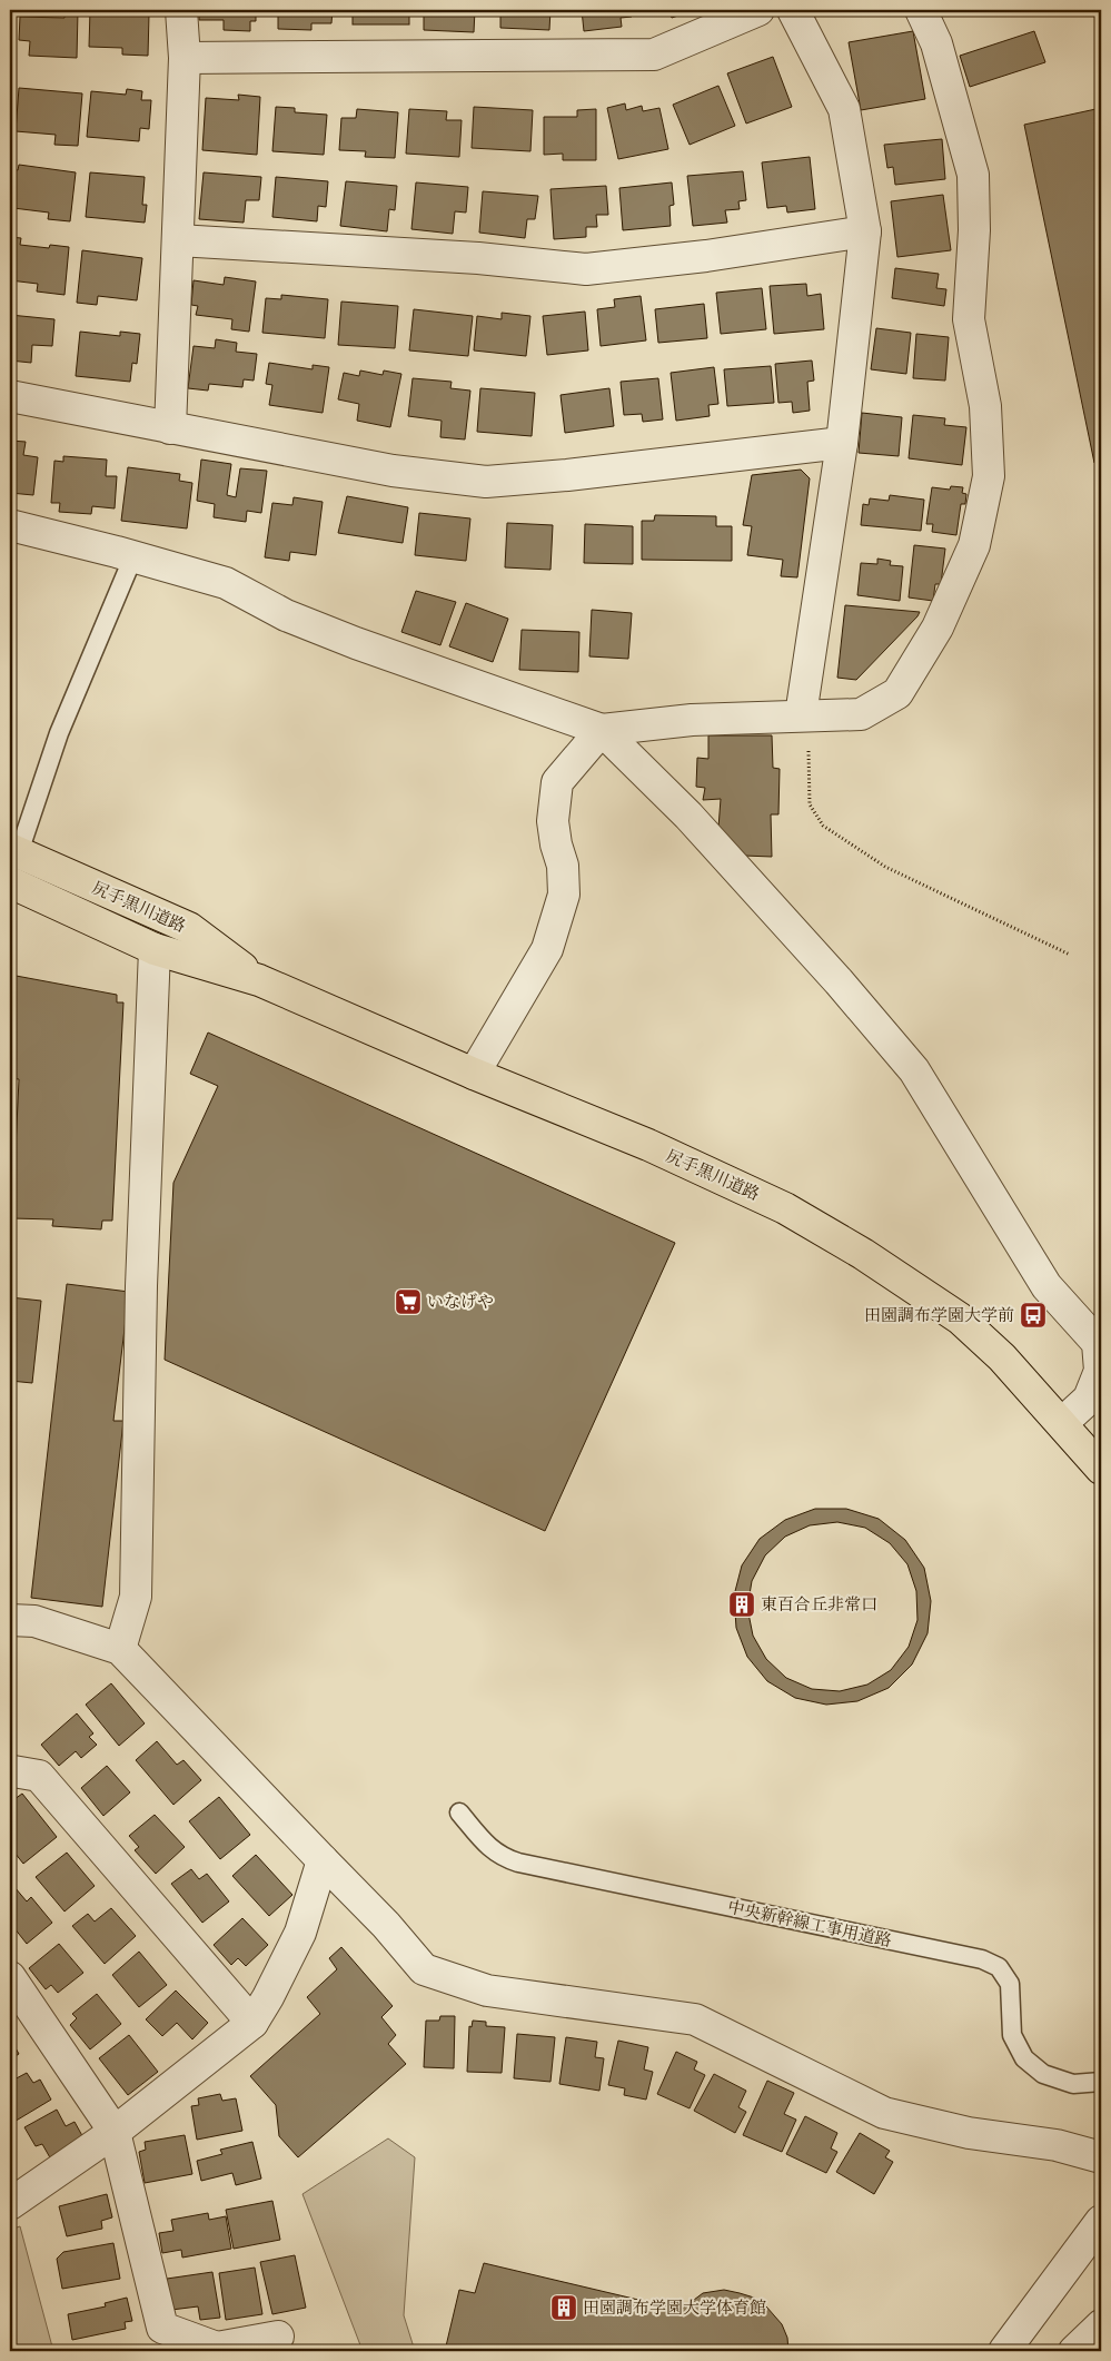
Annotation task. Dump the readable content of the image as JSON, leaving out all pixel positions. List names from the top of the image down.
{
  "streets": {
    "main road": ["尻手黒川道路"],
    "lane": ["中央新幹線工事用道路"]
  },
  "places": {
    "supermarket": ["いなげや"],
    "bus stop": ["田園調布学園大学前"],
    "building": ["東百合丘非常口", "田園調布学園大学体育館"]
  }
}
